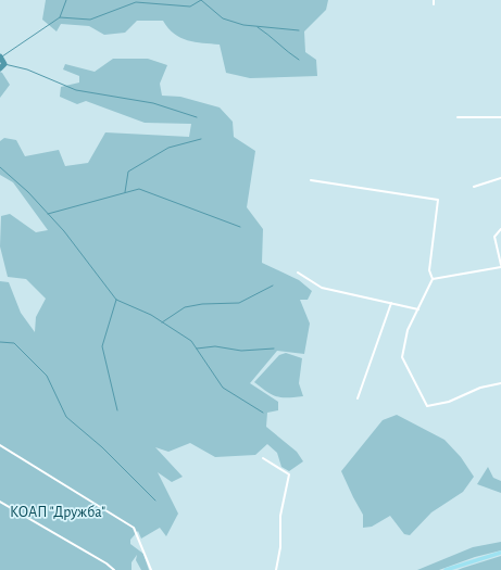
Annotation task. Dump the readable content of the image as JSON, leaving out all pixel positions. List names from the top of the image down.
{
  "parks": ["КОАП \"Дружба\""]
}
